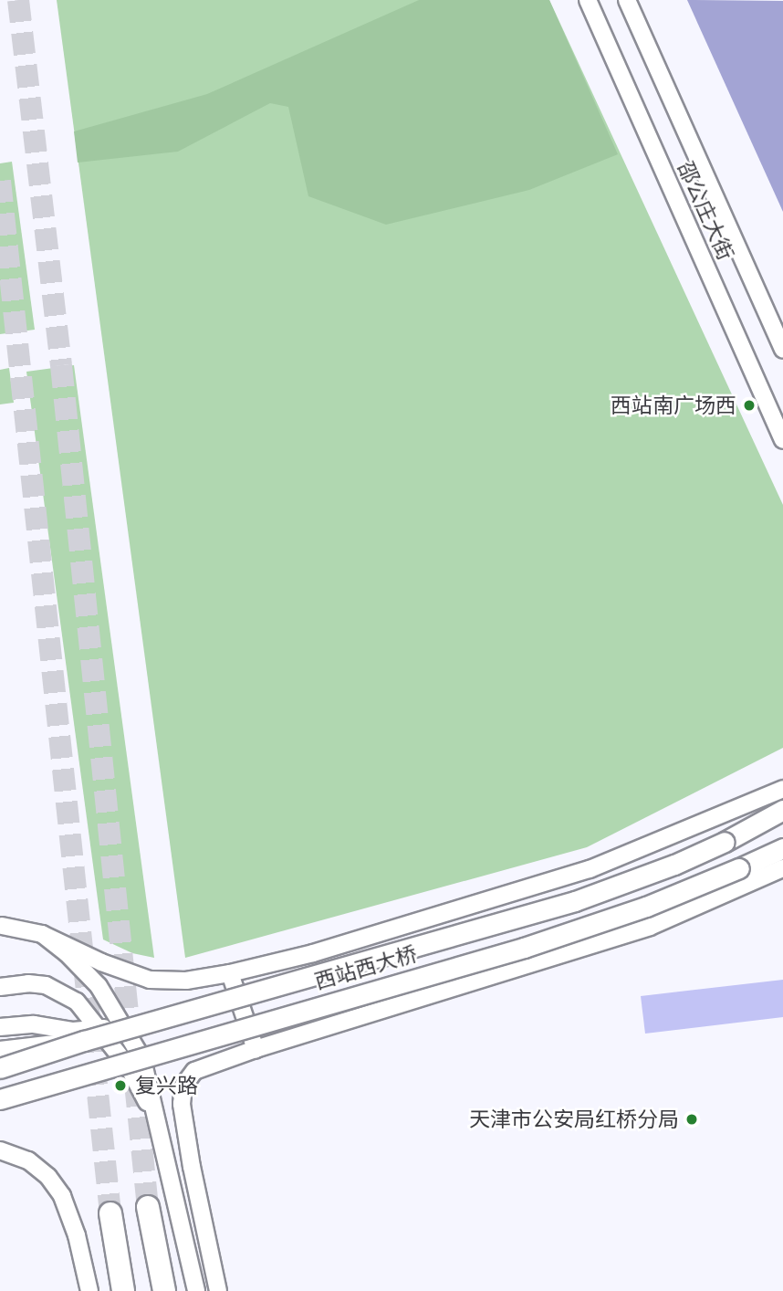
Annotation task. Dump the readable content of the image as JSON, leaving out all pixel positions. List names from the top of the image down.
{
  "streets": {
    "main road": ["西站西大桥"],
    "street": ["邵公庄大街"]
  },
  "places": ["西站南广场西", "复兴路", "天津市公安局红桥分局"]
}
